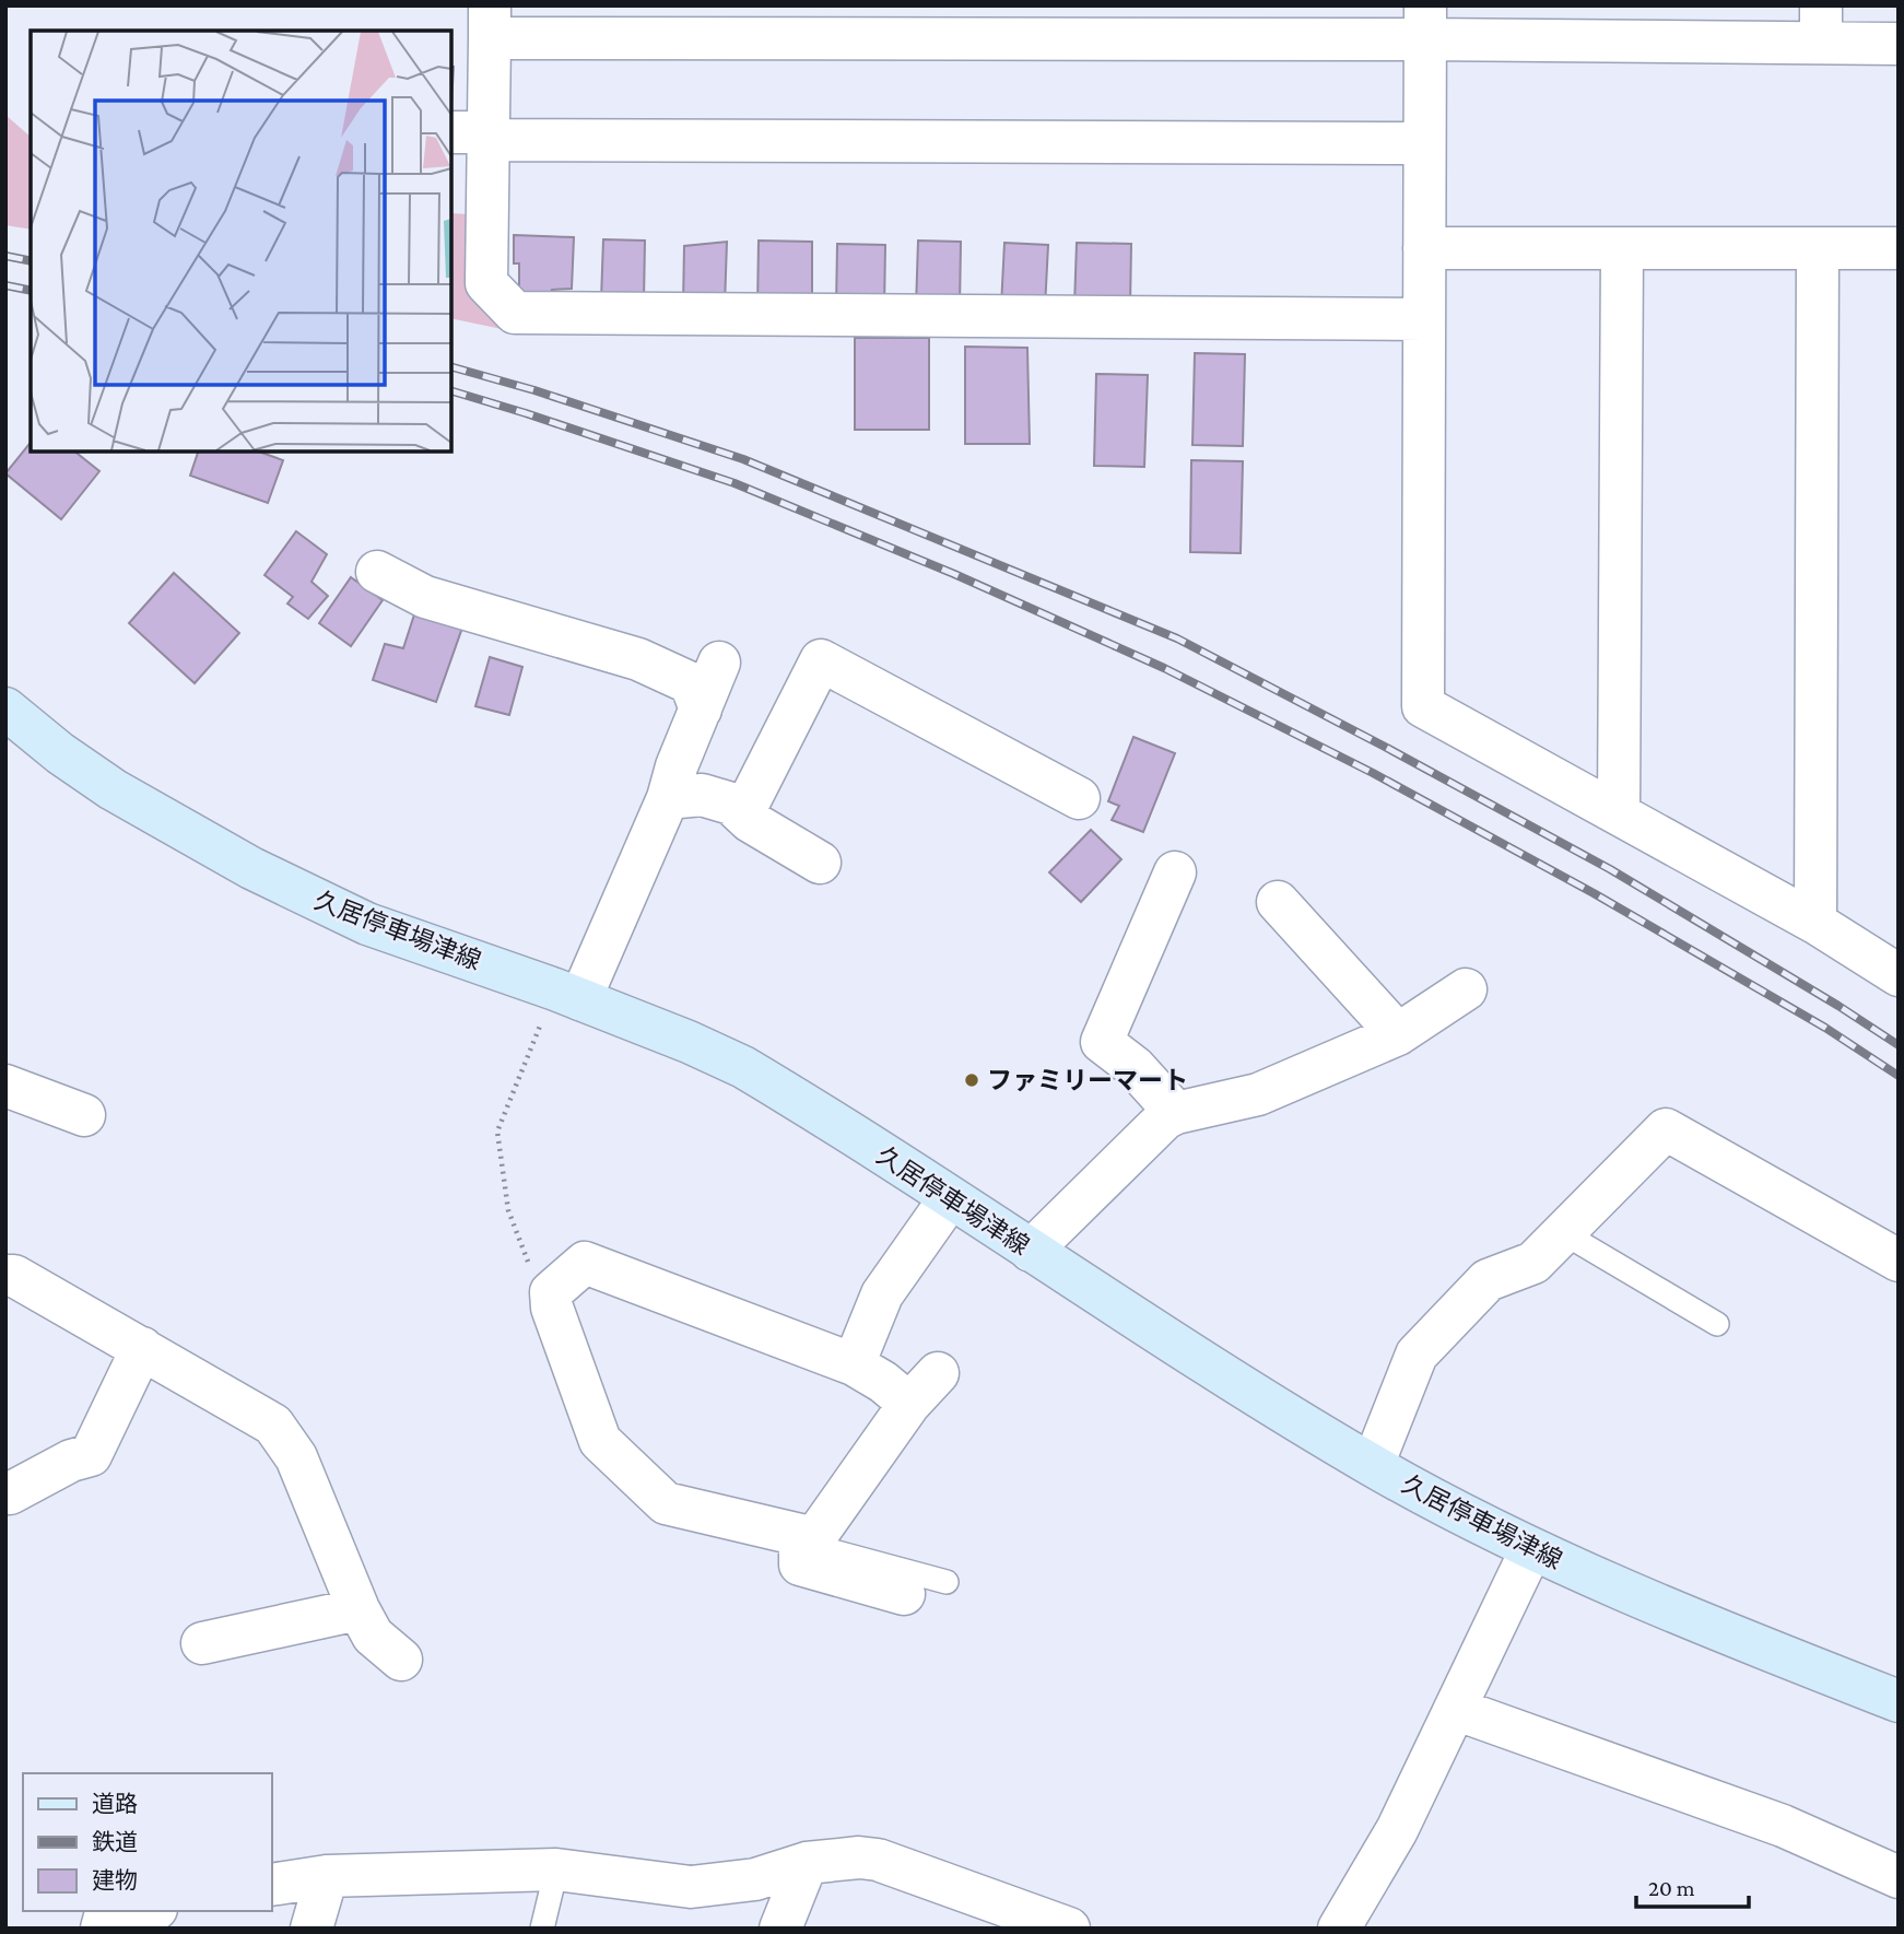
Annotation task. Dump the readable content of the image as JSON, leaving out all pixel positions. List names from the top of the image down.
{
  "streets": {
    "main road": ["久居停車場津線"]
  },
  "places": ["ファミリーマート"],
  "legend": ["道路", "鉄道", "建物"],
  "scale_bar": "20 m"
}
